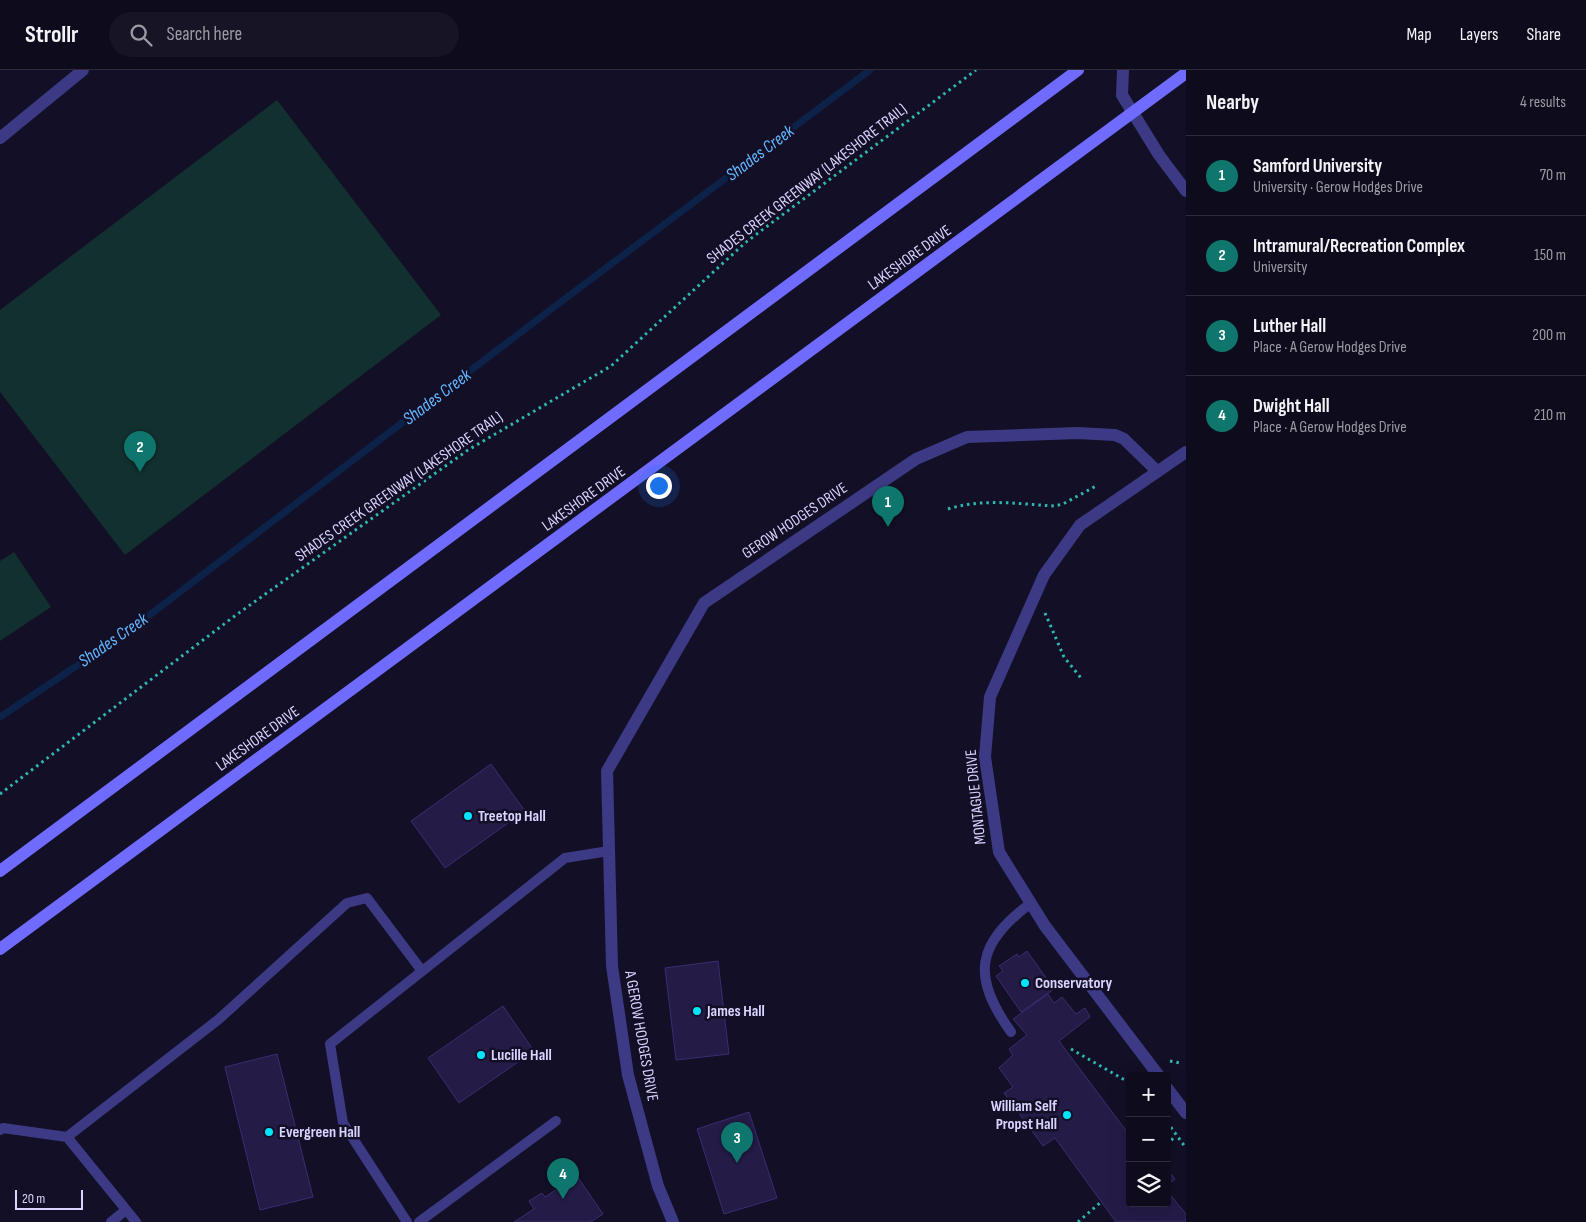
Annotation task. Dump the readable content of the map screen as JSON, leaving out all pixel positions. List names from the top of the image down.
{
  "streets": {
    "main road": ["LAKESHORE DRIVE"],
    "street": ["GEROW HODGES DRIVE", "MONTAGUE DRIVE", "A GEROW HODGES DRIVE"],
    "path": ["SHADES CREEK GREENWAY (LAKESHORE TRAIL)"]
  },
  "crossings": [
    ["GEROW HODGES DRIVE", "MONTAGUE DRIVE"],
    ["GEROW HODGES DRIVE", "A GEROW HODGES DRIVE"]
  ],
  "water": ["Shades Creek"],
  "places": [
    "Treetop Hall",
    "Conservatory",
    "James Hall",
    "Lucille Hall",
    "William Self Propst Hall",
    "Evergreen Hall"
  ],
  "scale_bar": "20 m",
  "page": {
    "header": "Strollr",
    "search": "Search here",
    "nav": ["Map", "Layers", "Share"],
    "heading": ["Nearby", "4 results"],
    "list": [
      {
        "mark": "1",
        "name": "Samford University",
        "note": "University · Gerow Hodges Drive",
        "value": "70 m"
      },
      {
        "mark": "2",
        "name": "Intramural/Recreation Complex",
        "note": "University",
        "value": "150 m"
      },
      {
        "mark": "3",
        "name": "Luther Hall",
        "note": "Place · A Gerow Hodges Drive",
        "value": "200 m"
      },
      {
        "mark": "4",
        "name": "Dwight Hall",
        "note": "Place · A Gerow Hodges Drive",
        "value": "210 m"
      }
    ],
    "pins": [
      "2",
      "1",
      "3",
      "4"
    ],
    "map_buttons": ["+", "−"],
    "scale": "20 m"
  }
}
